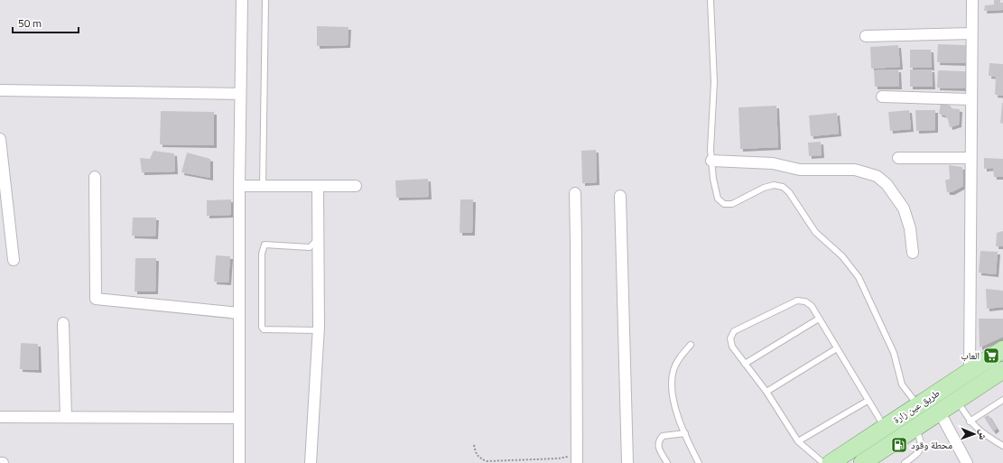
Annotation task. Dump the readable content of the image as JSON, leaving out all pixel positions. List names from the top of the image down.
{
  "streets": {
    "main road": ["طريق عين زارة"]
  },
  "places": {
    "supermarket": ["العاب"],
    "fuel station": ["محطة وقود"]
  },
  "scale_bar": "50 m",
  "north": "right"
}
